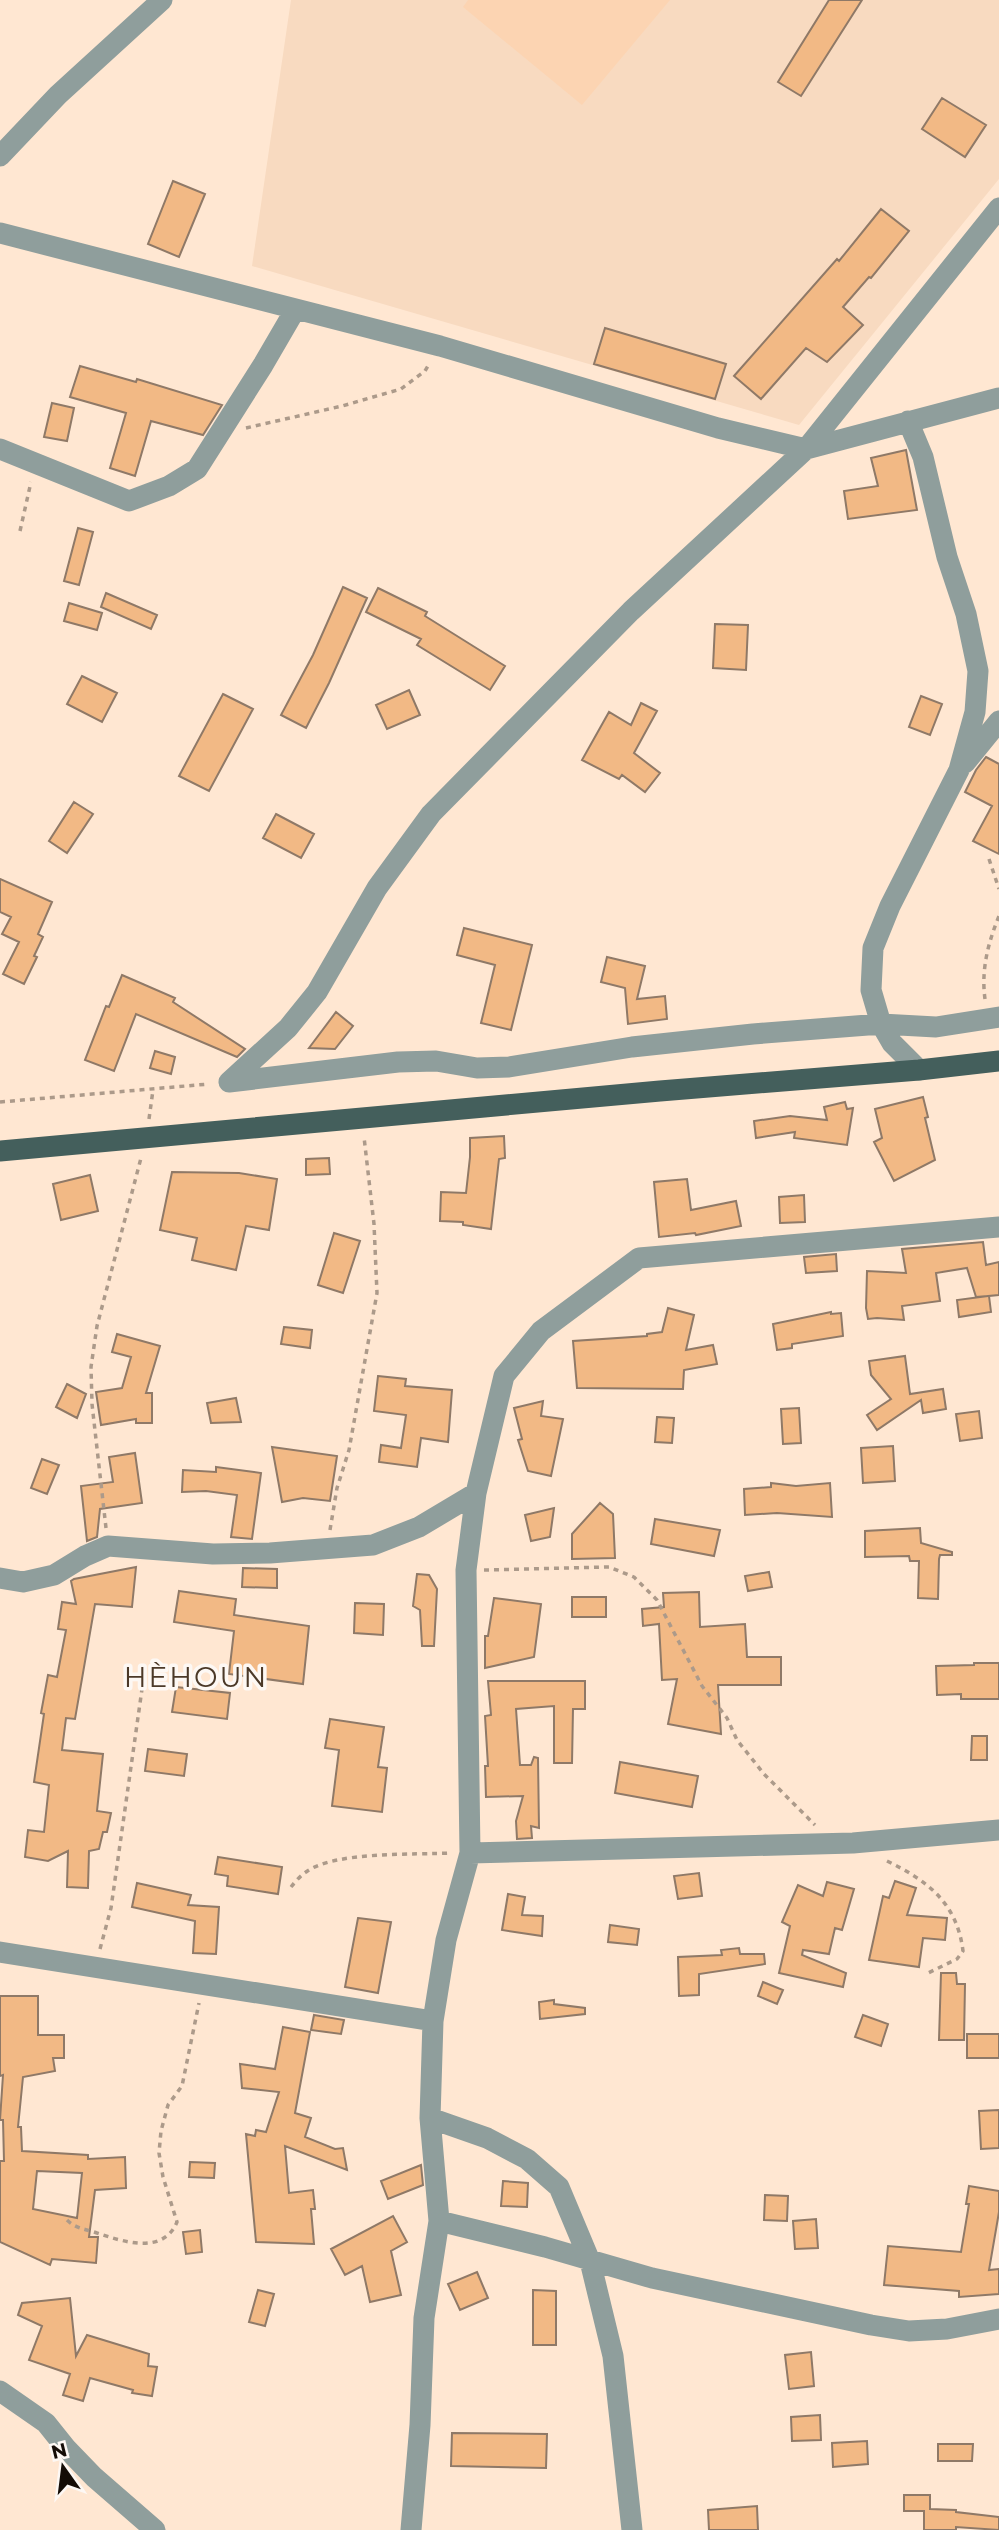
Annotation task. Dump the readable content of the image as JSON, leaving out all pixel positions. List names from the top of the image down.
{
  "districts": ["HÈHOUN"],
  "north": "top"
}
